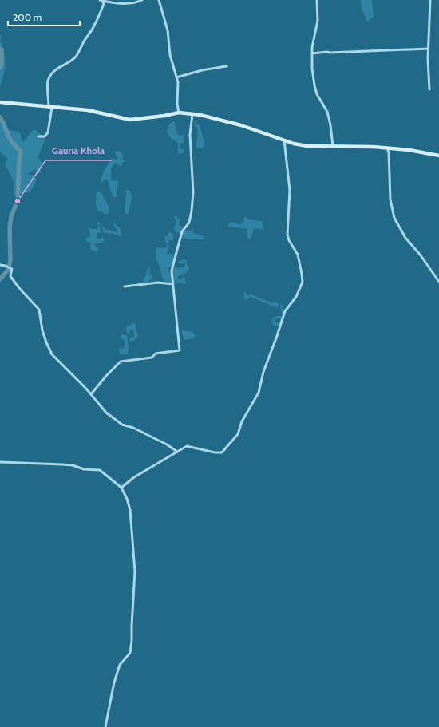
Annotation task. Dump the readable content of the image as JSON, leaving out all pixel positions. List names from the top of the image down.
{
  "places": ["Gauria Khola"],
  "scale_bar": "200 m"
}
